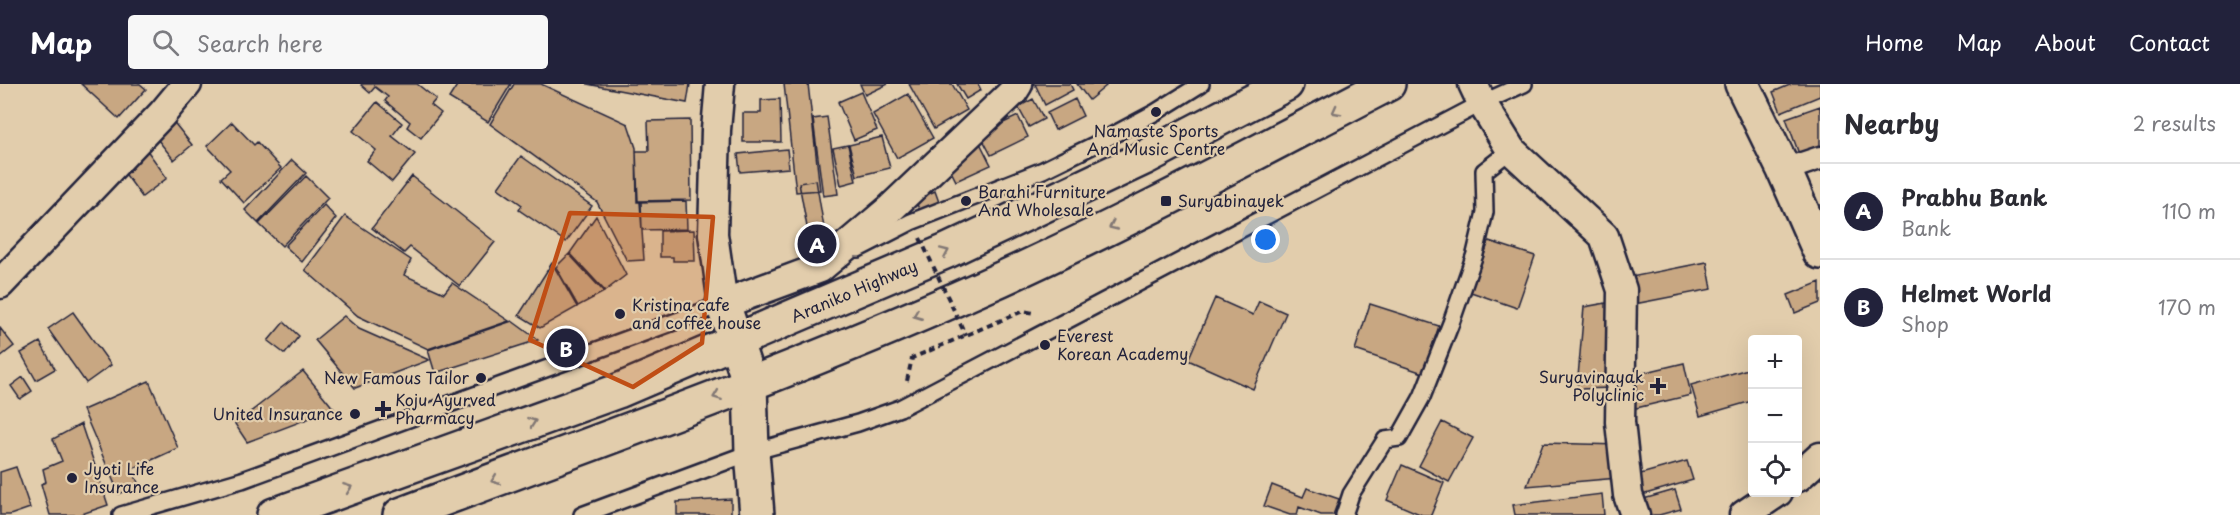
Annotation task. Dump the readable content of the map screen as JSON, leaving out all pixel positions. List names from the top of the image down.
{
  "streets": {
    "main road": ["Araniko Highway"]
  },
  "places": {
    "other": [
      "Namaste Sports And Music Centre",
      "Barahi Furniture And Wholesale",
      "Kristina cafe and coffee house",
      "Everest Korean Academy",
      "New Famous Tailor",
      "United Insurance",
      "Jyoti Life Insurance"
    ],
    "transit": ["Suryabinayek"],
    "health": ["Suryavinayak Polyclinic", "Koju Ayurved Pharmacy"]
  },
  "page": {
    "header": "Map",
    "search": "Search here",
    "nav": [
      "Home",
      "Map",
      "About",
      "Contact"
    ],
    "heading": ["Nearby", "2 results"],
    "list": [
      {
        "mark": "A",
        "name": "Prabhu Bank",
        "note": "Bank",
        "value": "110 m"
      },
      {
        "mark": "B",
        "name": "Helmet World",
        "note": "Shop",
        "value": "170 m"
      }
    ],
    "pins": ["A", "B"],
    "map_buttons": ["+", "−"]
  }
}
